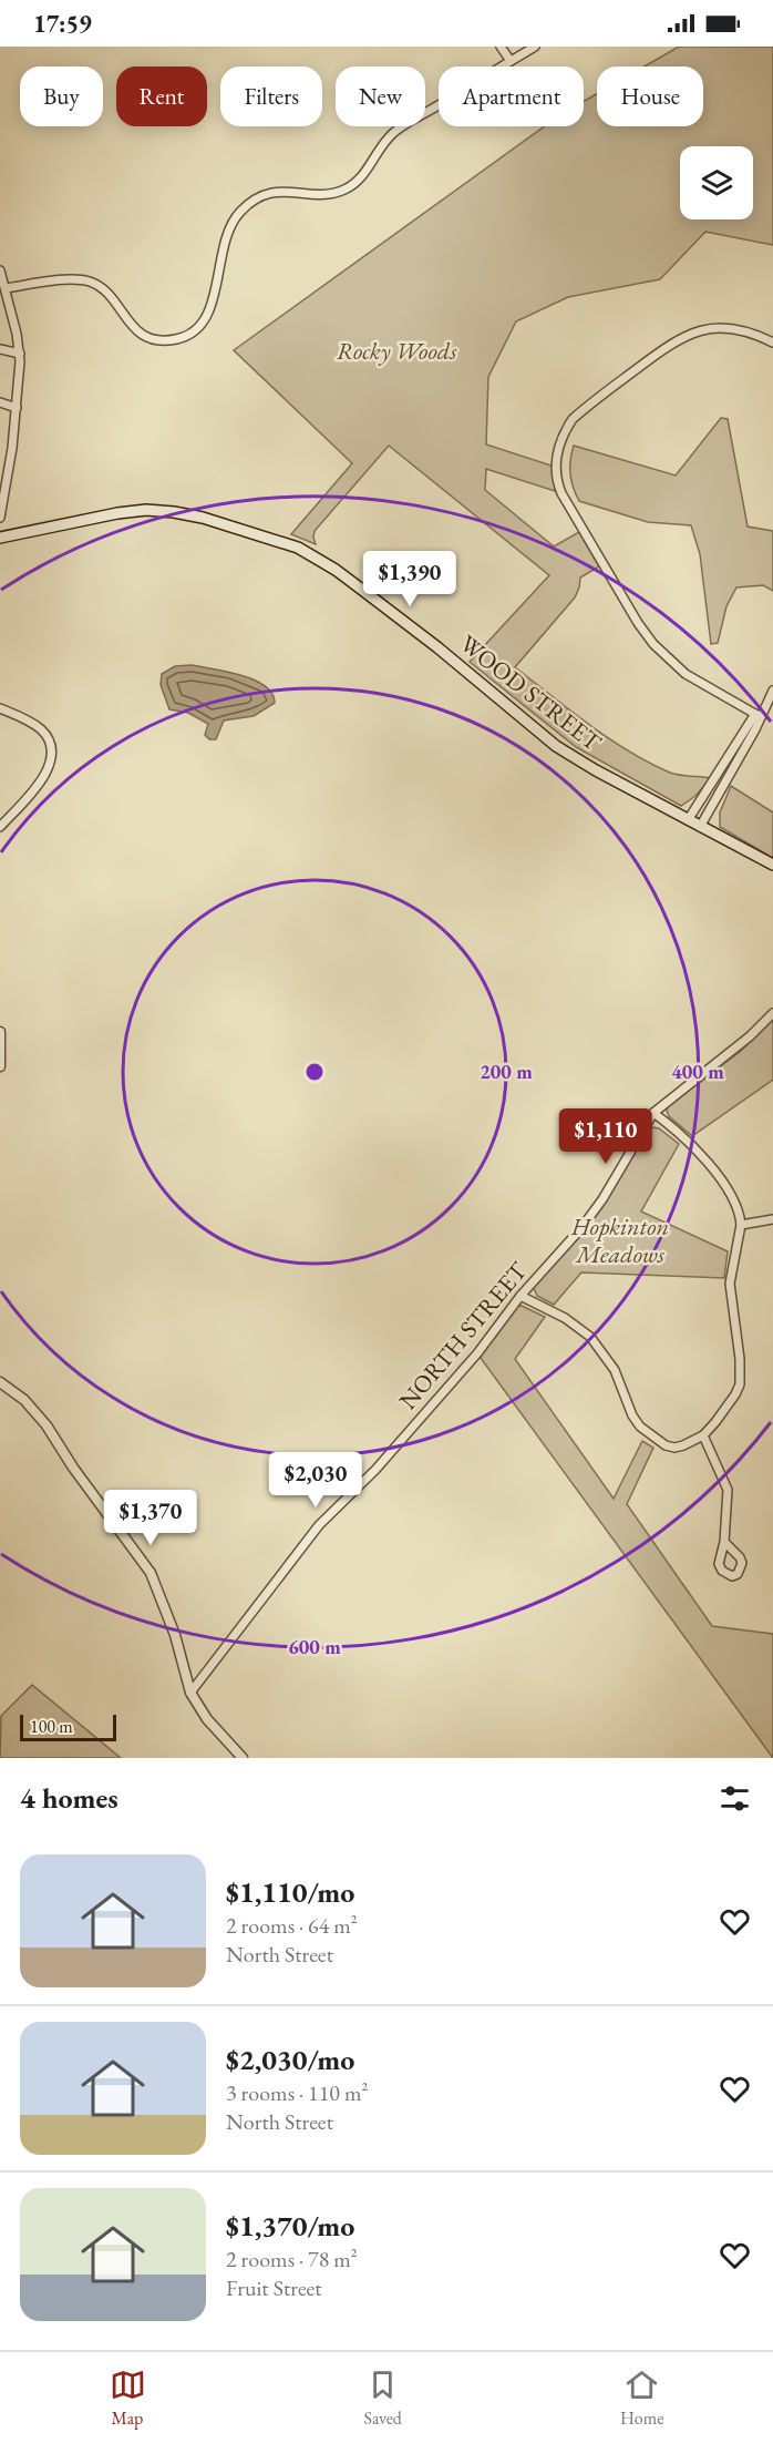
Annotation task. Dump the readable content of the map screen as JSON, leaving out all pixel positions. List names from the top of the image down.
{
  "streets": {
    "main road": ["WOOD STREET"],
    "street": ["NORTH STREET"]
  },
  "parks": ["Rocky Woods", "Hopkinton Meadows"],
  "scale_bar": "100 m",
  "page": {
    "status": "17:59",
    "chip": [
      "Buy",
      "Rent",
      "Filters",
      "New",
      "Apartment",
      "House"
    ],
    "price": [
      "$1,390",
      "$1,110",
      "$2,030",
      "$1,370"
    ],
    "scale": "100 m",
    "heading": "4 homes",
    "list": [
      {
        "name": "$1,110/mo",
        "note": "2 rooms · 64 m² · North Street"
      },
      {
        "name": "$2,030/mo",
        "note": "3 rooms · 110 m² · North Street"
      },
      {
        "name": "$1,370/mo",
        "note": "2 rooms · 78 m² · Fruit Street"
      }
    ],
    "tabs": ["Map", "Saved", "Home"]
  },
  "rings": ["200 m", "400 m", "600 m"]
}
